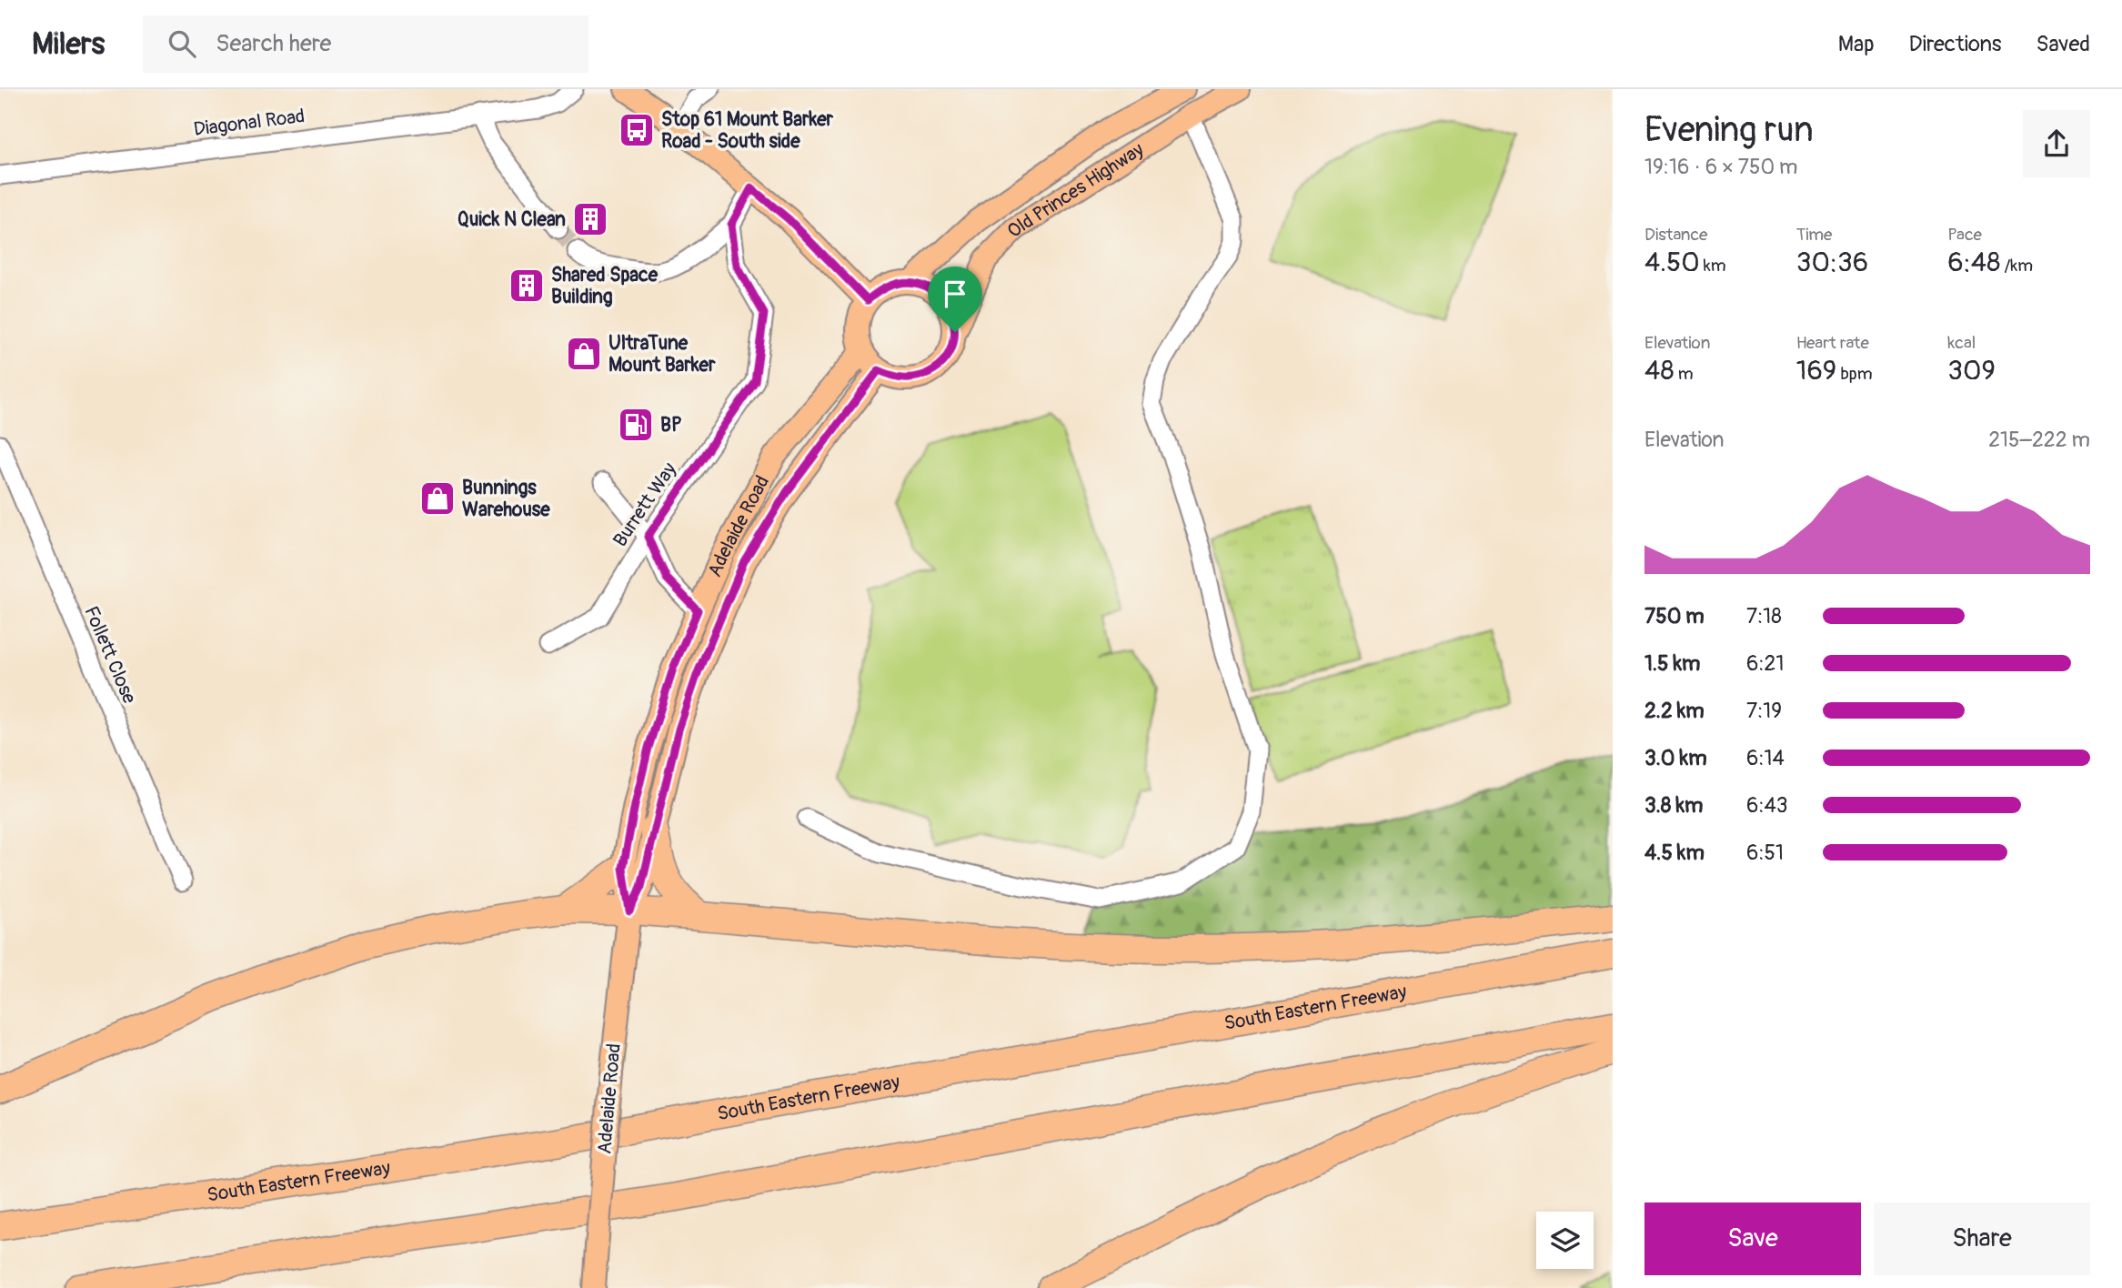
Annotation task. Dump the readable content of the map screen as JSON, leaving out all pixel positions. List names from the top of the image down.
{
  "streets": {
    "highway": ["South Eastern Freeway"],
    "main road": ["Old Princes Highway", "Adelaide Road"],
    "street": ["Diagonal Road", "Burrett Way", "Follett Close"]
  },
  "crossings": [
    ["Old Princes Highway", "Adelaide Road"]
  ],
  "places": {
    "bus stop": ["Stop 61 Mount Barker Road - South side"],
    "building": ["Quick N Clean", "Shared Space Building"],
    "shop": ["UltraTune Mount Barker", "Bunnings Warehouse"],
    "fuel station": ["BP"]
  },
  "page": {
    "header": "Milers",
    "search": "Search here",
    "nav": ["Map", "Directions", "Saved"],
    "heading": ["Evening run", "19:16 · 6 × 750 m"],
    "stats": [
      ["Distance", "4.50 km"],
      ["Time", "30:36"],
      ["Pace", "6:48 /km"],
      ["Elevation", "48 m"],
      ["Heart rate", "169 bpm"],
      ["kcal", "309"]
    ],
    "chart": ["Elevation", "215–222 m"],
    "list": [
      {
        "name": "750 m",
        "note": "7:18"
      },
      {
        "name": "1.5 km",
        "note": "6:21"
      },
      {
        "name": "2.2 km",
        "note": "7:19"
      },
      {
        "name": "3.0 km",
        "note": "6:14"
      },
      {
        "name": "3.8 km",
        "note": "6:43"
      },
      {
        "name": "4.5 km",
        "note": "6:51"
      }
    ],
    "buttons": ["Save", "Share"]
  }
}
